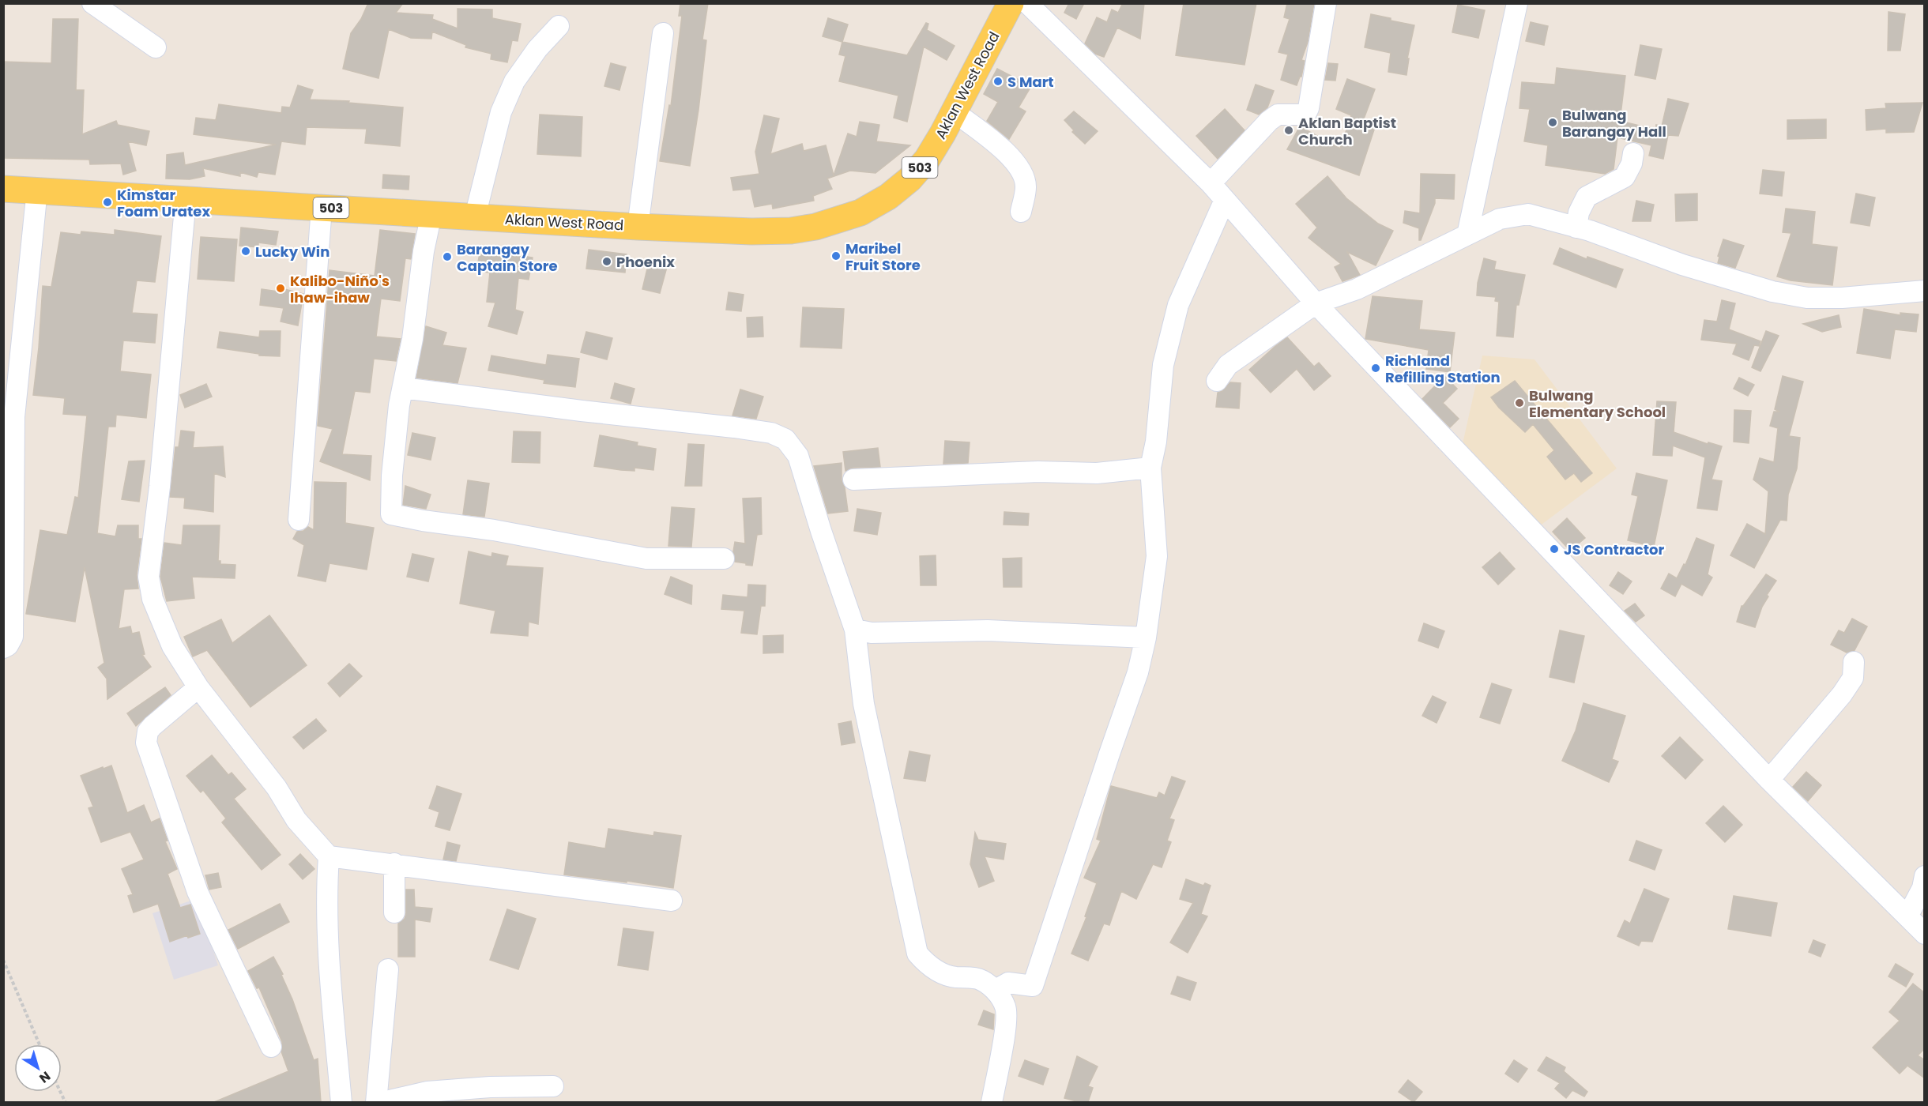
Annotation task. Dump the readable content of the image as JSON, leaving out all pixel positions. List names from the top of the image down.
{
  "streets": {
    "main road": ["Aklan West Road", "503"]
  },
  "places": [
    "S Mart",
    "Bulwang Barangay Hall",
    "Aklan Baptist Church",
    "Kimstar Foam Uratex",
    "Lucky Win",
    "Maribel Fruit Store",
    "Barangay Captain Store",
    "Phoenix",
    "Kalibo-Niño's Ihaw-ihaw",
    "Richland Refilling Station",
    "Bulwang Elementary School",
    "JS Contractor"
  ],
  "north": "bottom right"
}
